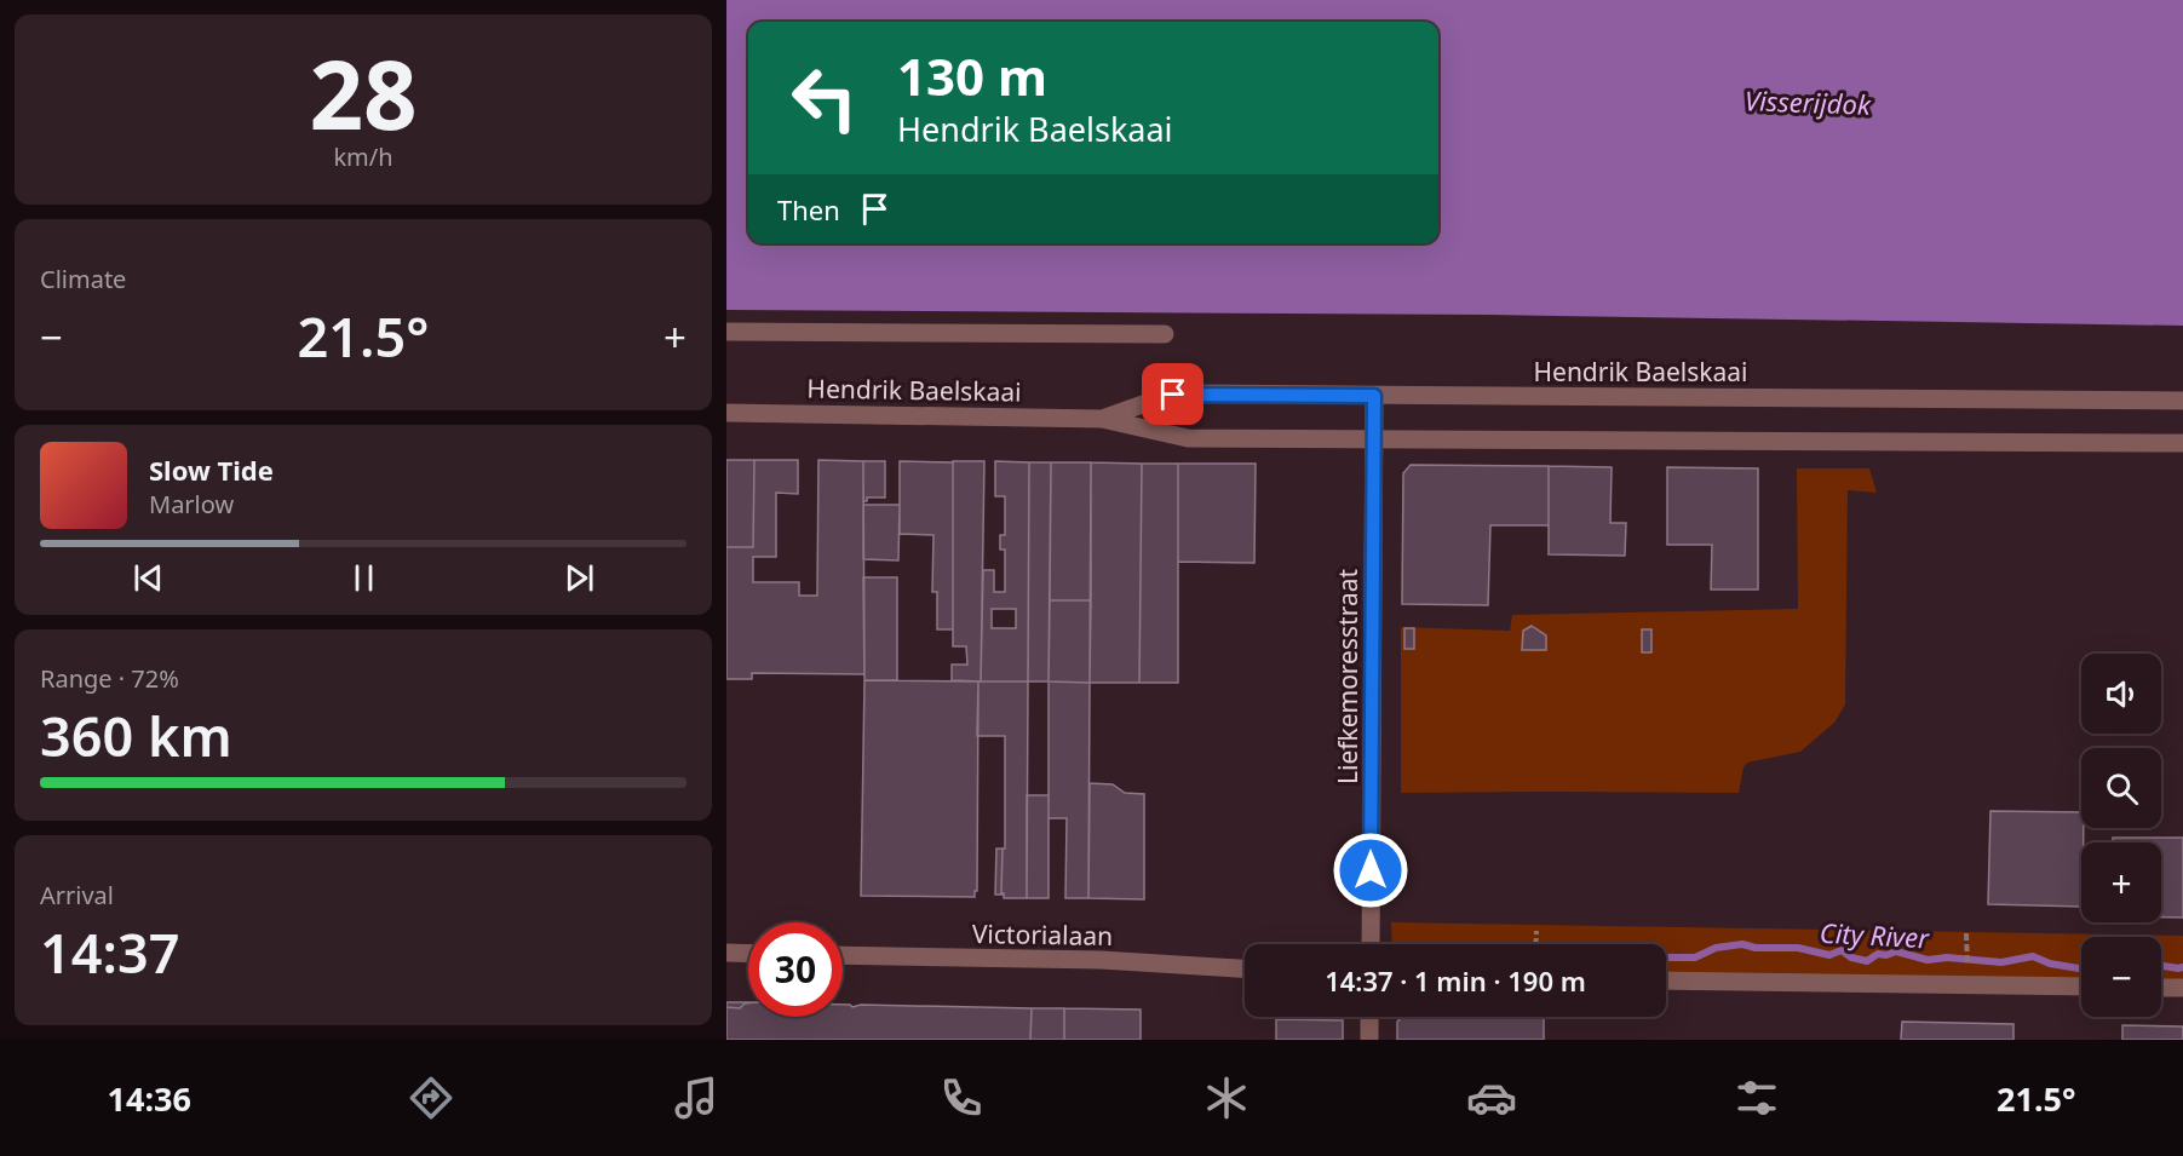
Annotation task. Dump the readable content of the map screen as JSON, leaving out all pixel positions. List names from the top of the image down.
{
  "streets": {
    "street": ["Hendrik Baelskaai", "Liefkemoresstraat", "Victorialaan"]
  },
  "crossings": [
    ["Hendrik Baelskaai", "Liefkemoresstraat"]
  ],
  "water": ["Visserijdok", "City River"],
  "page": {
    "tile": [
      ["28", "km/h"],
      "Climate",
      ["Range · 72%", "360 km"],
      ["Arrival", "14:37"]
    ],
    "turn": ["130 m", "Hendrik Baelskaai"],
    "then": "Then",
    "heat": ["−", "21.5°", "+"],
    "song": ["Slow Tide", "Marlow"],
    "map_buttons": ["+", "−"],
    "limit": "30",
    "trip": "14:37 · 1 min · 190 m",
    "tabs": ["14:36", "21.5°"]
  }
}
